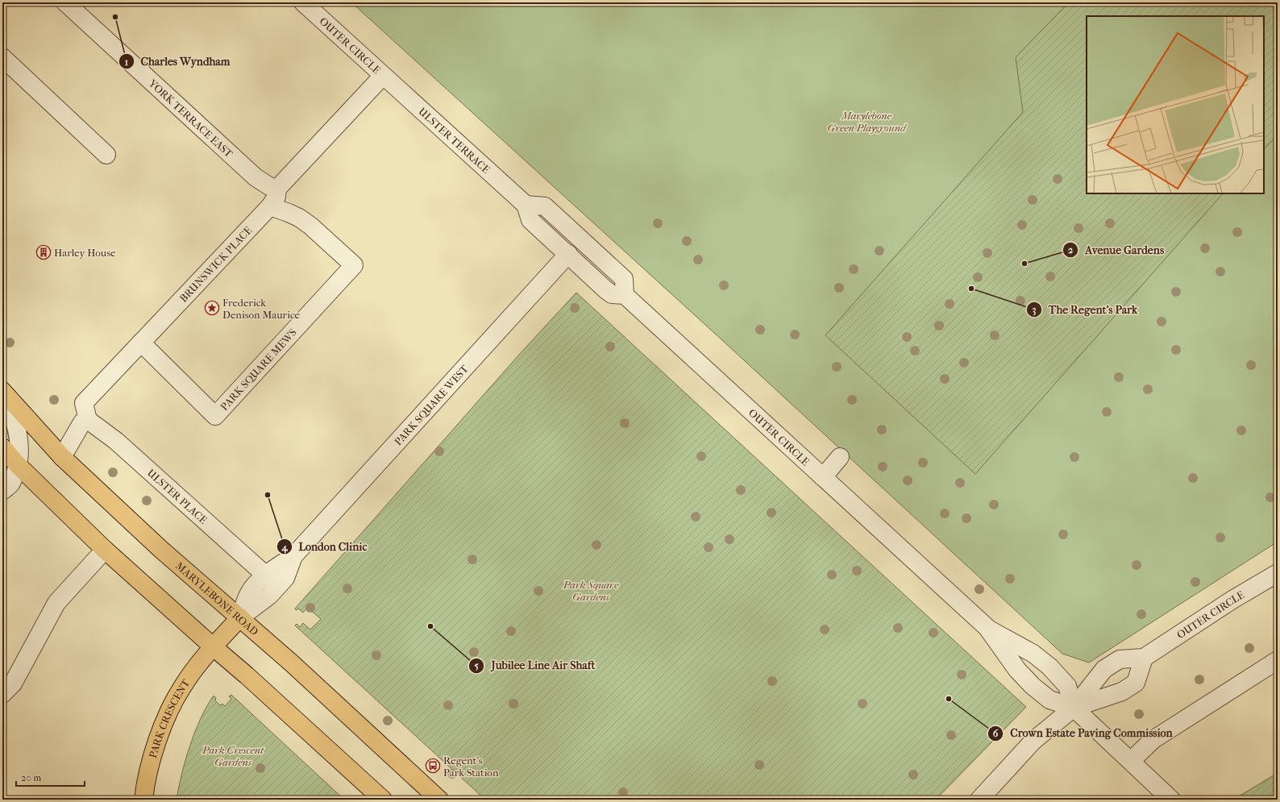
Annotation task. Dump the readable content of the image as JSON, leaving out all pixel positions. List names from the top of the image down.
{
  "streets": {
    "main road": ["PARK SQUARE WEST", "MARYLEBONE ROAD", "PARK CRESCENT"],
    "street": [
      "OUTER CIRCLE",
      "YORK TERRACE EAST",
      "ULSTER TERRACE",
      "BRUNSWICK PLACE",
      "PARK SQUARE MEWS",
      "ULSTER PLACE"
    ]
  },
  "crossings": [
    ["OUTER CIRCLE", "ULSTER TERRACE"],
    ["OUTER CIRCLE", "BRUNSWICK PLACE"],
    ["YORK TERRACE EAST", "BRUNSWICK PLACE"],
    ["ULSTER TERRACE", "BRUNSWICK PLACE"],
    ["ULSTER TERRACE", "PARK SQUARE WEST"],
    ["BRUNSWICK PLACE", "PARK SQUARE MEWS"],
    ["BRUNSWICK PLACE", "ULSTER PLACE"],
    ["PARK SQUARE WEST", "ULSTER PLACE"],
    ["PARK SQUARE WEST", "MARYLEBONE ROAD"],
    ["PARK SQUARE WEST", "PARK CRESCENT"]
  ],
  "parks": ["Marylebone Green Playground", "Park Square Gardens", "Park Crescent Gardens"],
  "places": {
    "other": [
      "Charles Wyndham",
      "Avenue Gardens",
      "The Regent's Park",
      "London Clinic",
      "Jubilee Line Air Shaft",
      "Crown Estate Paving Commission"
    ],
    "building": ["Harley House"],
    "place": ["Frederick Denison Maurice"],
    "bus stop": ["Regent's Park Station"]
  },
  "scale_bar": "20 m"
}
